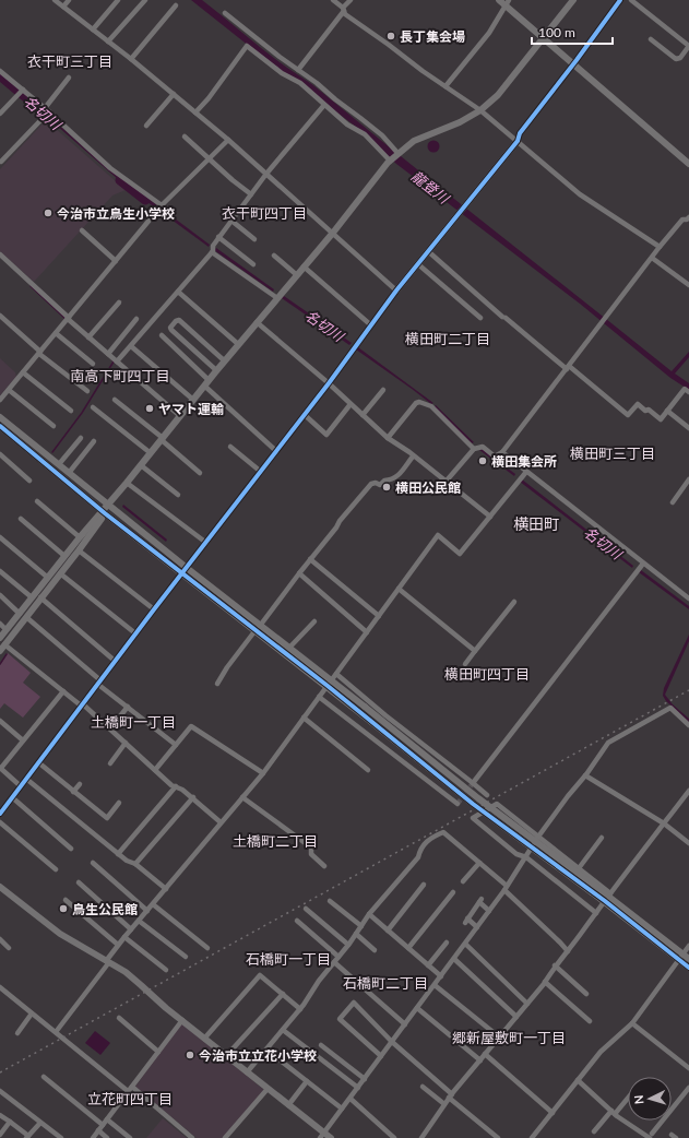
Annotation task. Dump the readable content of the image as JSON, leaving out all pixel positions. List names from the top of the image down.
{
  "districts": [
    "衣干町三丁目",
    "衣干町四丁目",
    "横田町二丁目",
    "南高下町四丁目",
    "横田町三丁目",
    "横田町",
    "横田町四丁目",
    "土橋町一丁目",
    "土橋町二丁目",
    "石橋町一丁目",
    "石橋町二丁目",
    "郷新屋敷町一丁目",
    "立花町四丁目"
  ],
  "water": ["名切川", "龍登川"],
  "places": [
    "長丁集会場",
    "今治市立鳥生小学校",
    "ヤマト運輸",
    "横田集会所",
    "横田公民館",
    "鳥生公民館",
    "今治市立立花小学校"
  ],
  "scale_bar": "100 m",
  "north": "left"
}
